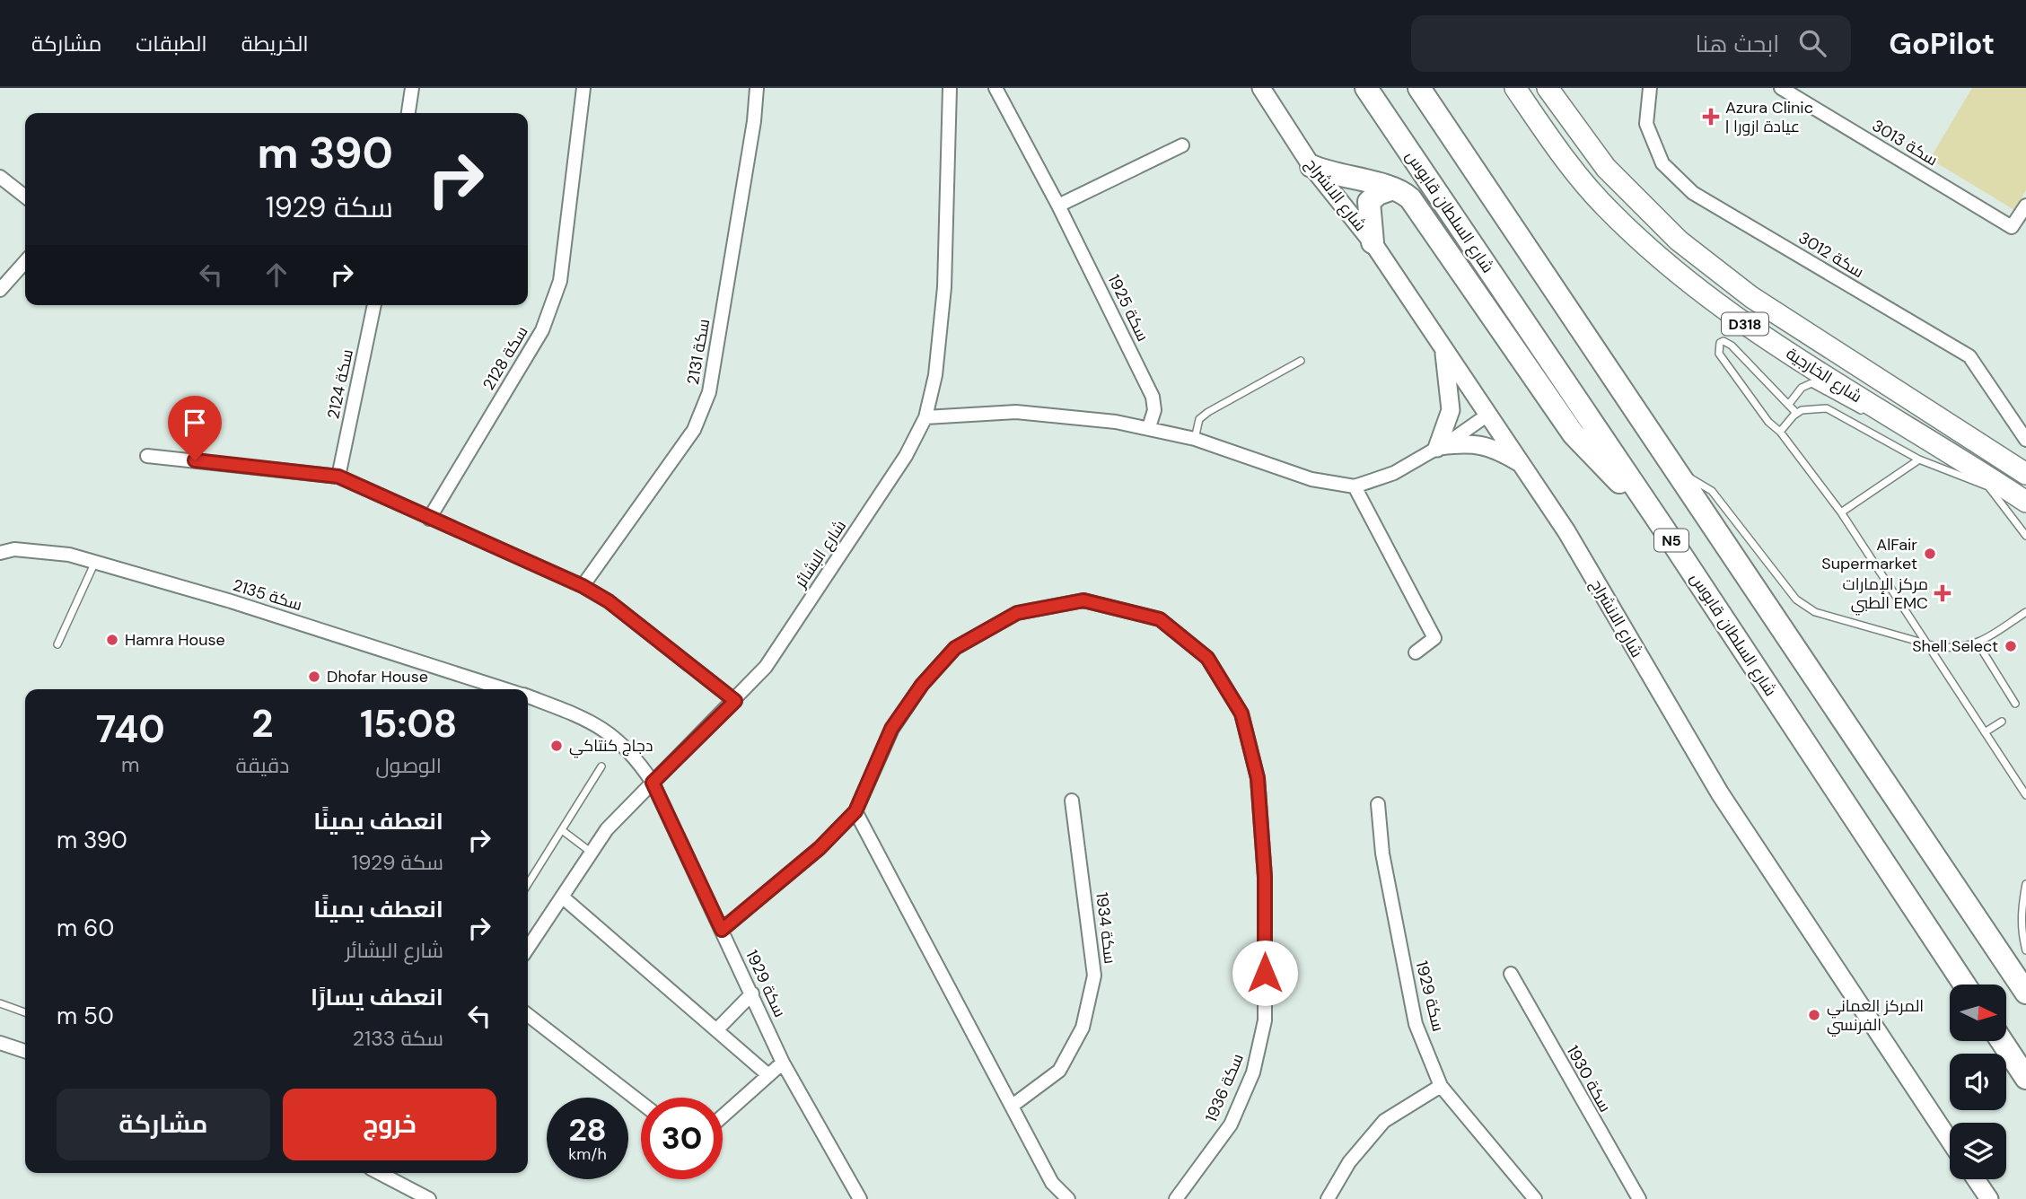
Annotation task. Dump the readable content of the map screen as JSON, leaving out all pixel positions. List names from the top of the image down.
{
  "streets": {
    "highway": ["شارع السلطان قابوس", "N5"],
    "main road": ["D318", "شارع الخارجية"],
    "street": [
      "سكة 3013",
      "شارع الانشراح",
      "سكة 3012",
      "سكة 1925",
      "سكة 2131",
      "سكة 2128",
      "سكة 2124",
      "شارع البشائر",
      "سكة 2135",
      "سكة 1934",
      "سكة 1929",
      "سكة 1930",
      "سكة 1936"
    ]
  },
  "crossings": [
    ["شارع البشائر", "سكة 2135"],
    ["شارع البشائر", "سكة 1929"],
    ["سكة 2135", "سكة 1929"],
    ["سكة 1929", "سكة 1936"]
  ],
  "places": {
    "health": ["Azura Clinic | عيادة ازورا", "مركز الإمارات الطبي EMC"],
    "other": [
      "AlFair Supermarket",
      "Hamra House",
      "Shell Select",
      "Dhofar House",
      "دجاج كنتاكي",
      "المركز العماني الفرنسي"
    ]
  },
  "north": "right",
  "page": {
    "header": "GoPilot",
    "search": "ابحث هنا",
    "nav": ["الخريطة", "الطبقات", "مشاركة"],
    "turn": ["390 m", "سكة 1929"],
    "eta": [
      "15:08",
      "الوصول",
      "2",
      "دقيقة",
      "740",
      "m"
    ],
    "list": [
      {
        "name": "انعطف يمينًا",
        "note": "سكة 1929",
        "value": "390 m"
      },
      {
        "name": "انعطف يمينًا",
        "note": "شارع البشائر",
        "value": "60 m"
      },
      {
        "name": "انعطف يسارًا",
        "note": "سكة 2133",
        "value": "50 m"
      }
    ],
    "buttons": ["خروج", "مشاركة"],
    "speed": "28 km/h",
    "limit": "30"
  }
}
